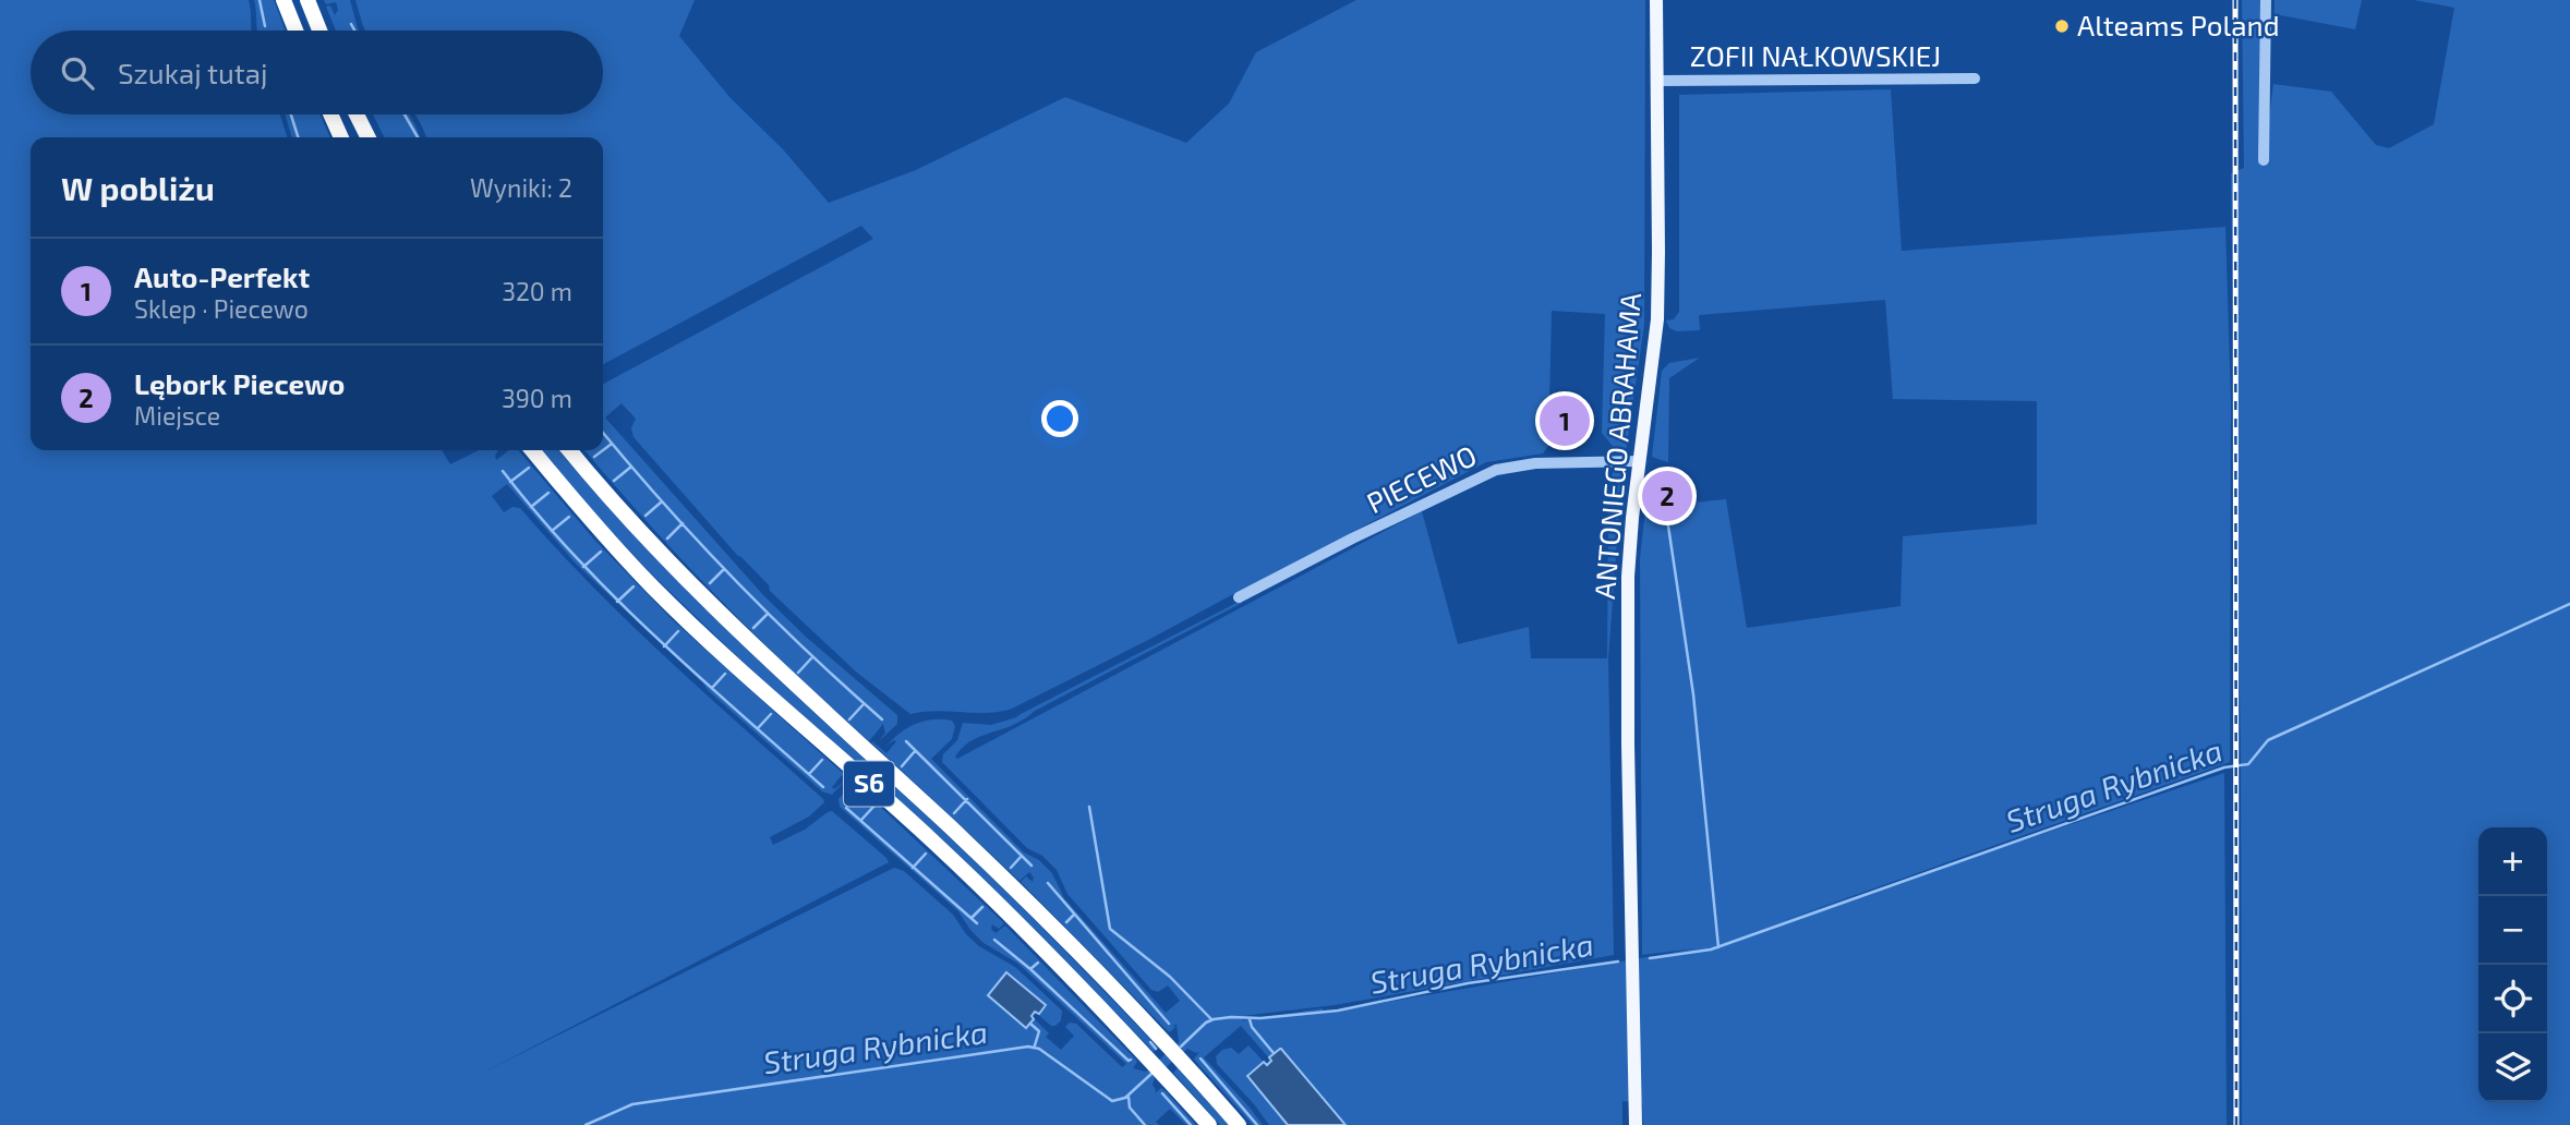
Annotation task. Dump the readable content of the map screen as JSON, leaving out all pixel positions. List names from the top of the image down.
{
  "streets": {
    "highway": ["S6"],
    "main road": ["ANTONIEGO ABRAHAMA"],
    "street": ["ZOFII NAŁKOWSKIEJ", "PIECEWO"]
  },
  "crossings": [
    ["ZOFII NAŁKOWSKIEJ", "ANTONIEGO ABRAHAMA"],
    ["ANTONIEGO ABRAHAMA", "PIECEWO"]
  ],
  "water": ["Struga Rybnicka"],
  "places": ["Alteams Poland"],
  "page": {
    "search": "Szukaj tutaj",
    "heading": ["W pobliżu", "Wyniki: 2"],
    "list": [
      {
        "mark": "1",
        "name": "Auto-Perfekt",
        "note": "Sklep · Piecewo",
        "value": "320 m"
      },
      {
        "mark": "2",
        "name": "Lębork Piecewo",
        "note": "Miejsce",
        "value": "390 m"
      }
    ],
    "pins": ["1", "2"],
    "map_buttons": ["+", "−"]
  }
}
